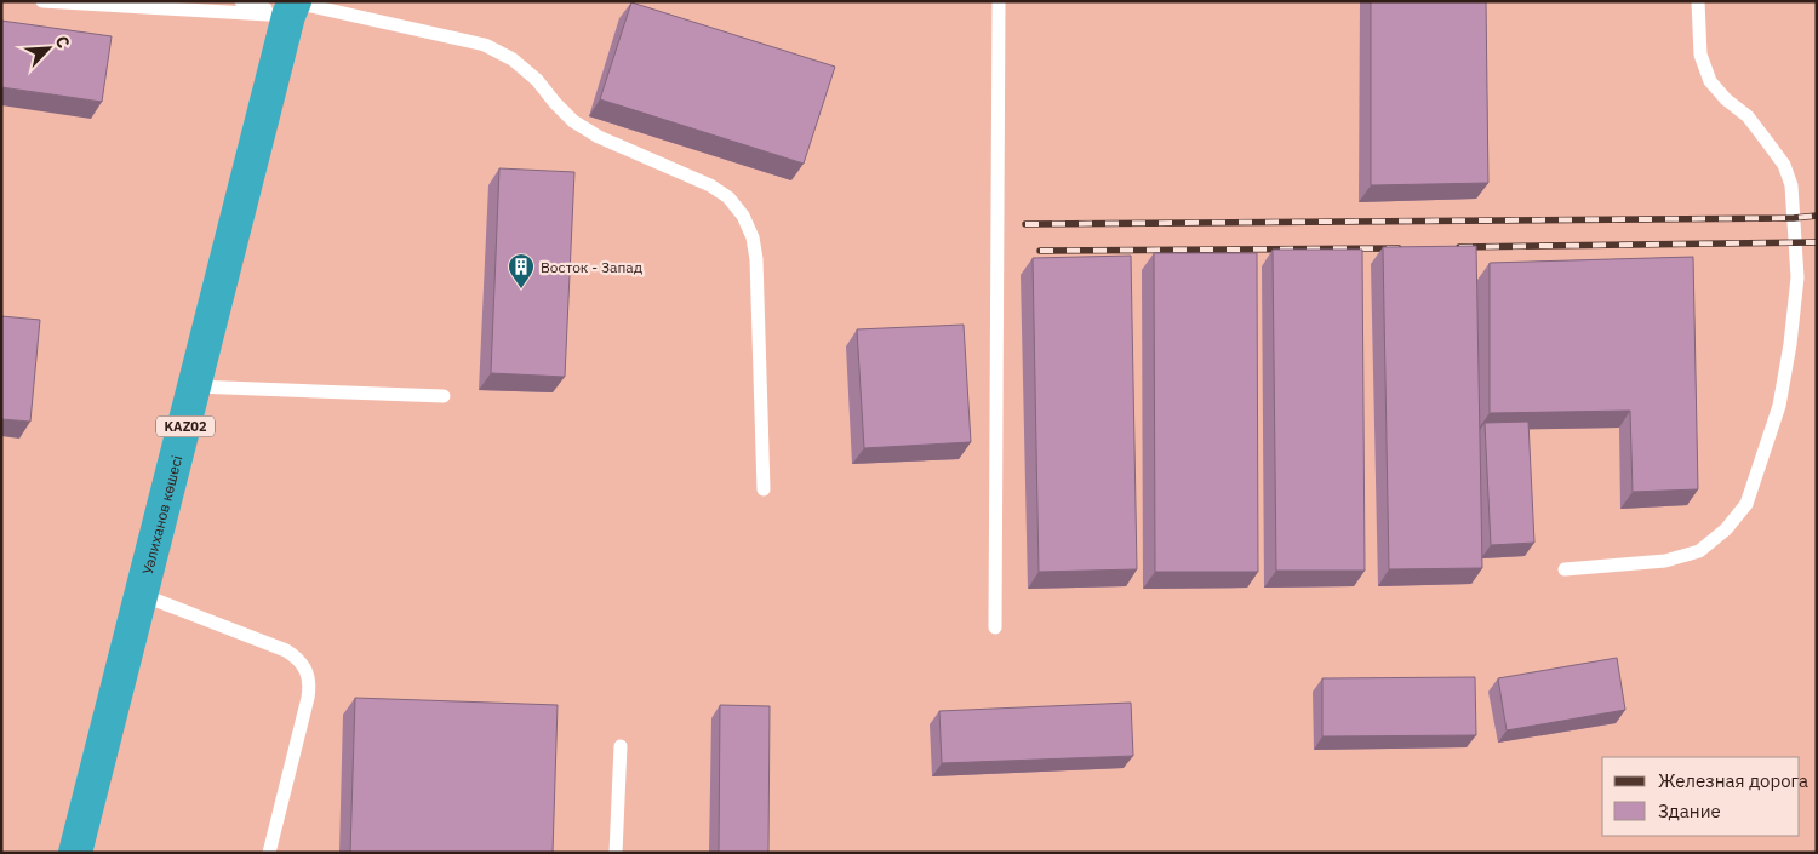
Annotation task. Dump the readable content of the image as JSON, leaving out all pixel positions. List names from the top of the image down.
{
  "streets": {
    "highway": ["KАZ02", "Уәлиханов көшесі"]
  },
  "places": {
    "building": ["Восток - Запад"]
  },
  "legend": ["Железная дорога", "Здание"],
  "north": "top right"
}
